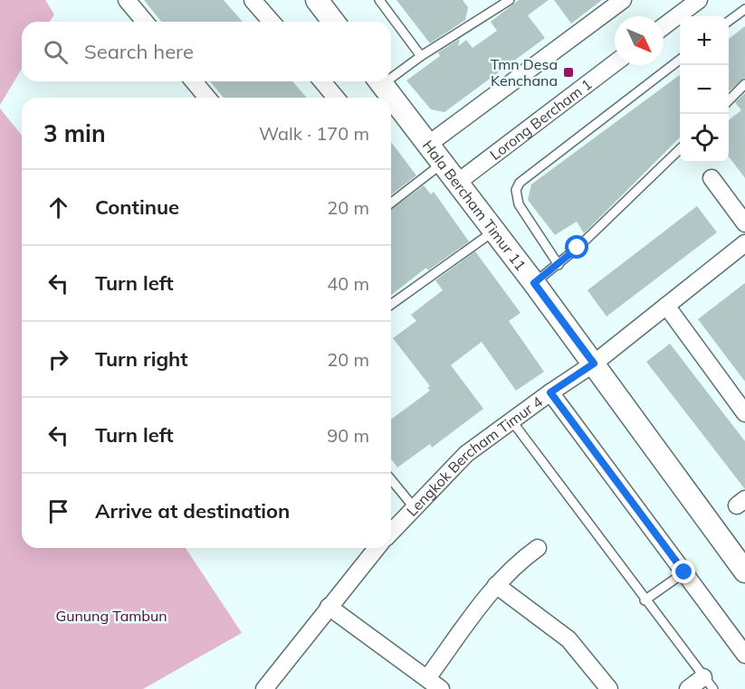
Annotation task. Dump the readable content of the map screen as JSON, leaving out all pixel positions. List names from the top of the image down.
{
  "streets": {
    "street": ["Lorong Bercham 1", "Hala Bercham Timur 11", "Lengkok Bercham Timur 4"]
  },
  "crossings": [
    ["Lorong Bercham 1", "Hala Bercham Timur 11"],
    ["Hala Bercham Timur 11", "Lengkok Bercham Timur 4"]
  ],
  "parks": ["Gunung Tambun"],
  "places": {
    "transit": ["Tmn Desa Kenchana"]
  },
  "north": "bottom right",
  "page": {
    "map_buttons": ["+", "−"],
    "search": "Search here",
    "heading": ["3 min", "Walk · 170 m"],
    "list": [
      ["Continue", "20 m"],
      ["Turn left", "40 m"],
      ["Turn right", "20 m"],
      ["Turn left", "90 m"],
      "Arrive at destination"
    ]
  }
}
